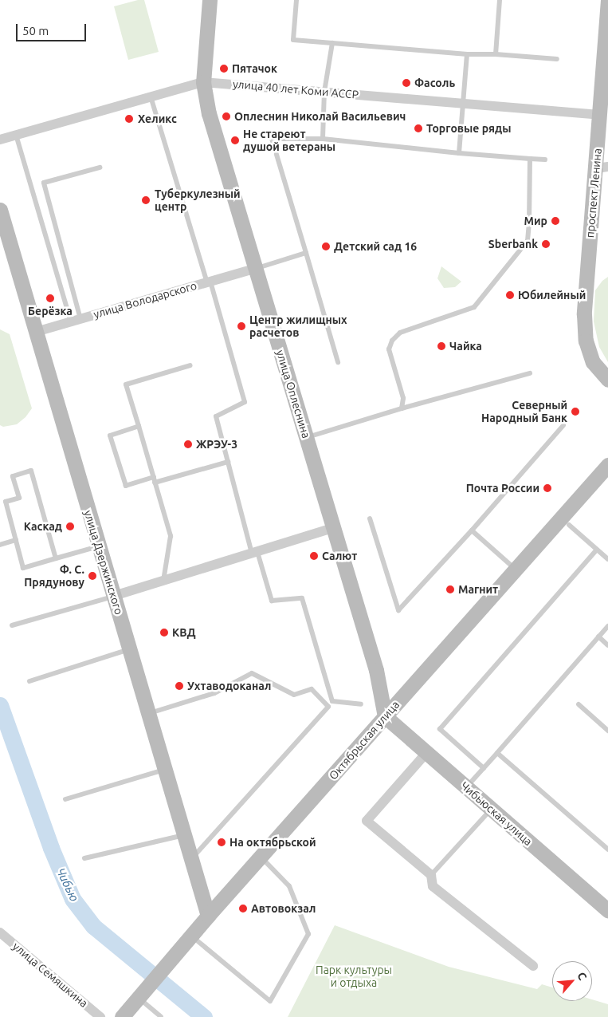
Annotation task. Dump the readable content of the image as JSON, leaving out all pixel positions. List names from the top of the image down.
{
  "streets": {
    "street": [
      "улица 40 лет Коми АССР",
      "проспект Ленина",
      "улица Володарского",
      "улица Оплеснина",
      "улица Дзержинского",
      "Октябрьская улица",
      "Чибьюская улица",
      "улица Семяшкина"
    ]
  },
  "crossings": [
    ["улица 40 лет Коми АССР", "проспект Ленина"],
    ["улица 40 лет Коми АССР", "улица Оплеснина"],
    ["улица Володарского", "улица Оплеснина"],
    ["улица Володарского", "улица Дзержинского"],
    ["улица Оплеснина", "Октябрьская улица"],
    ["улица Оплеснина", "Чибьюская улица"],
    ["улица Дзержинского", "Октябрьская улица"],
    ["Октябрьская улица", "Чибьюская улица"]
  ],
  "water": ["Чибью"],
  "parks": ["Парк культуры и отдыха"],
  "places": [
    "Пятачок",
    "Фасоль",
    "Оплеснин Николай Васильевич",
    "Хеликс",
    "Торговые ряды",
    "Не стареют душой ветераны",
    "Туберкулезный центр",
    "Мир",
    "Sberbank",
    "Детский сад 16",
    "Юбилейный",
    "Берёзка",
    "Центр жилищных расчетов",
    "Чайка",
    "Северный Народный Банк",
    "ЖРЭУ-3",
    "Почта России",
    "Каскад",
    "Салют",
    "Ф. С. Прядунову",
    "Магнит",
    "КВД",
    "Ухтаводоканал",
    "На октябрьской",
    "Автовокзал"
  ],
  "scale_bar": "50 m",
  "north": "top right"
}
